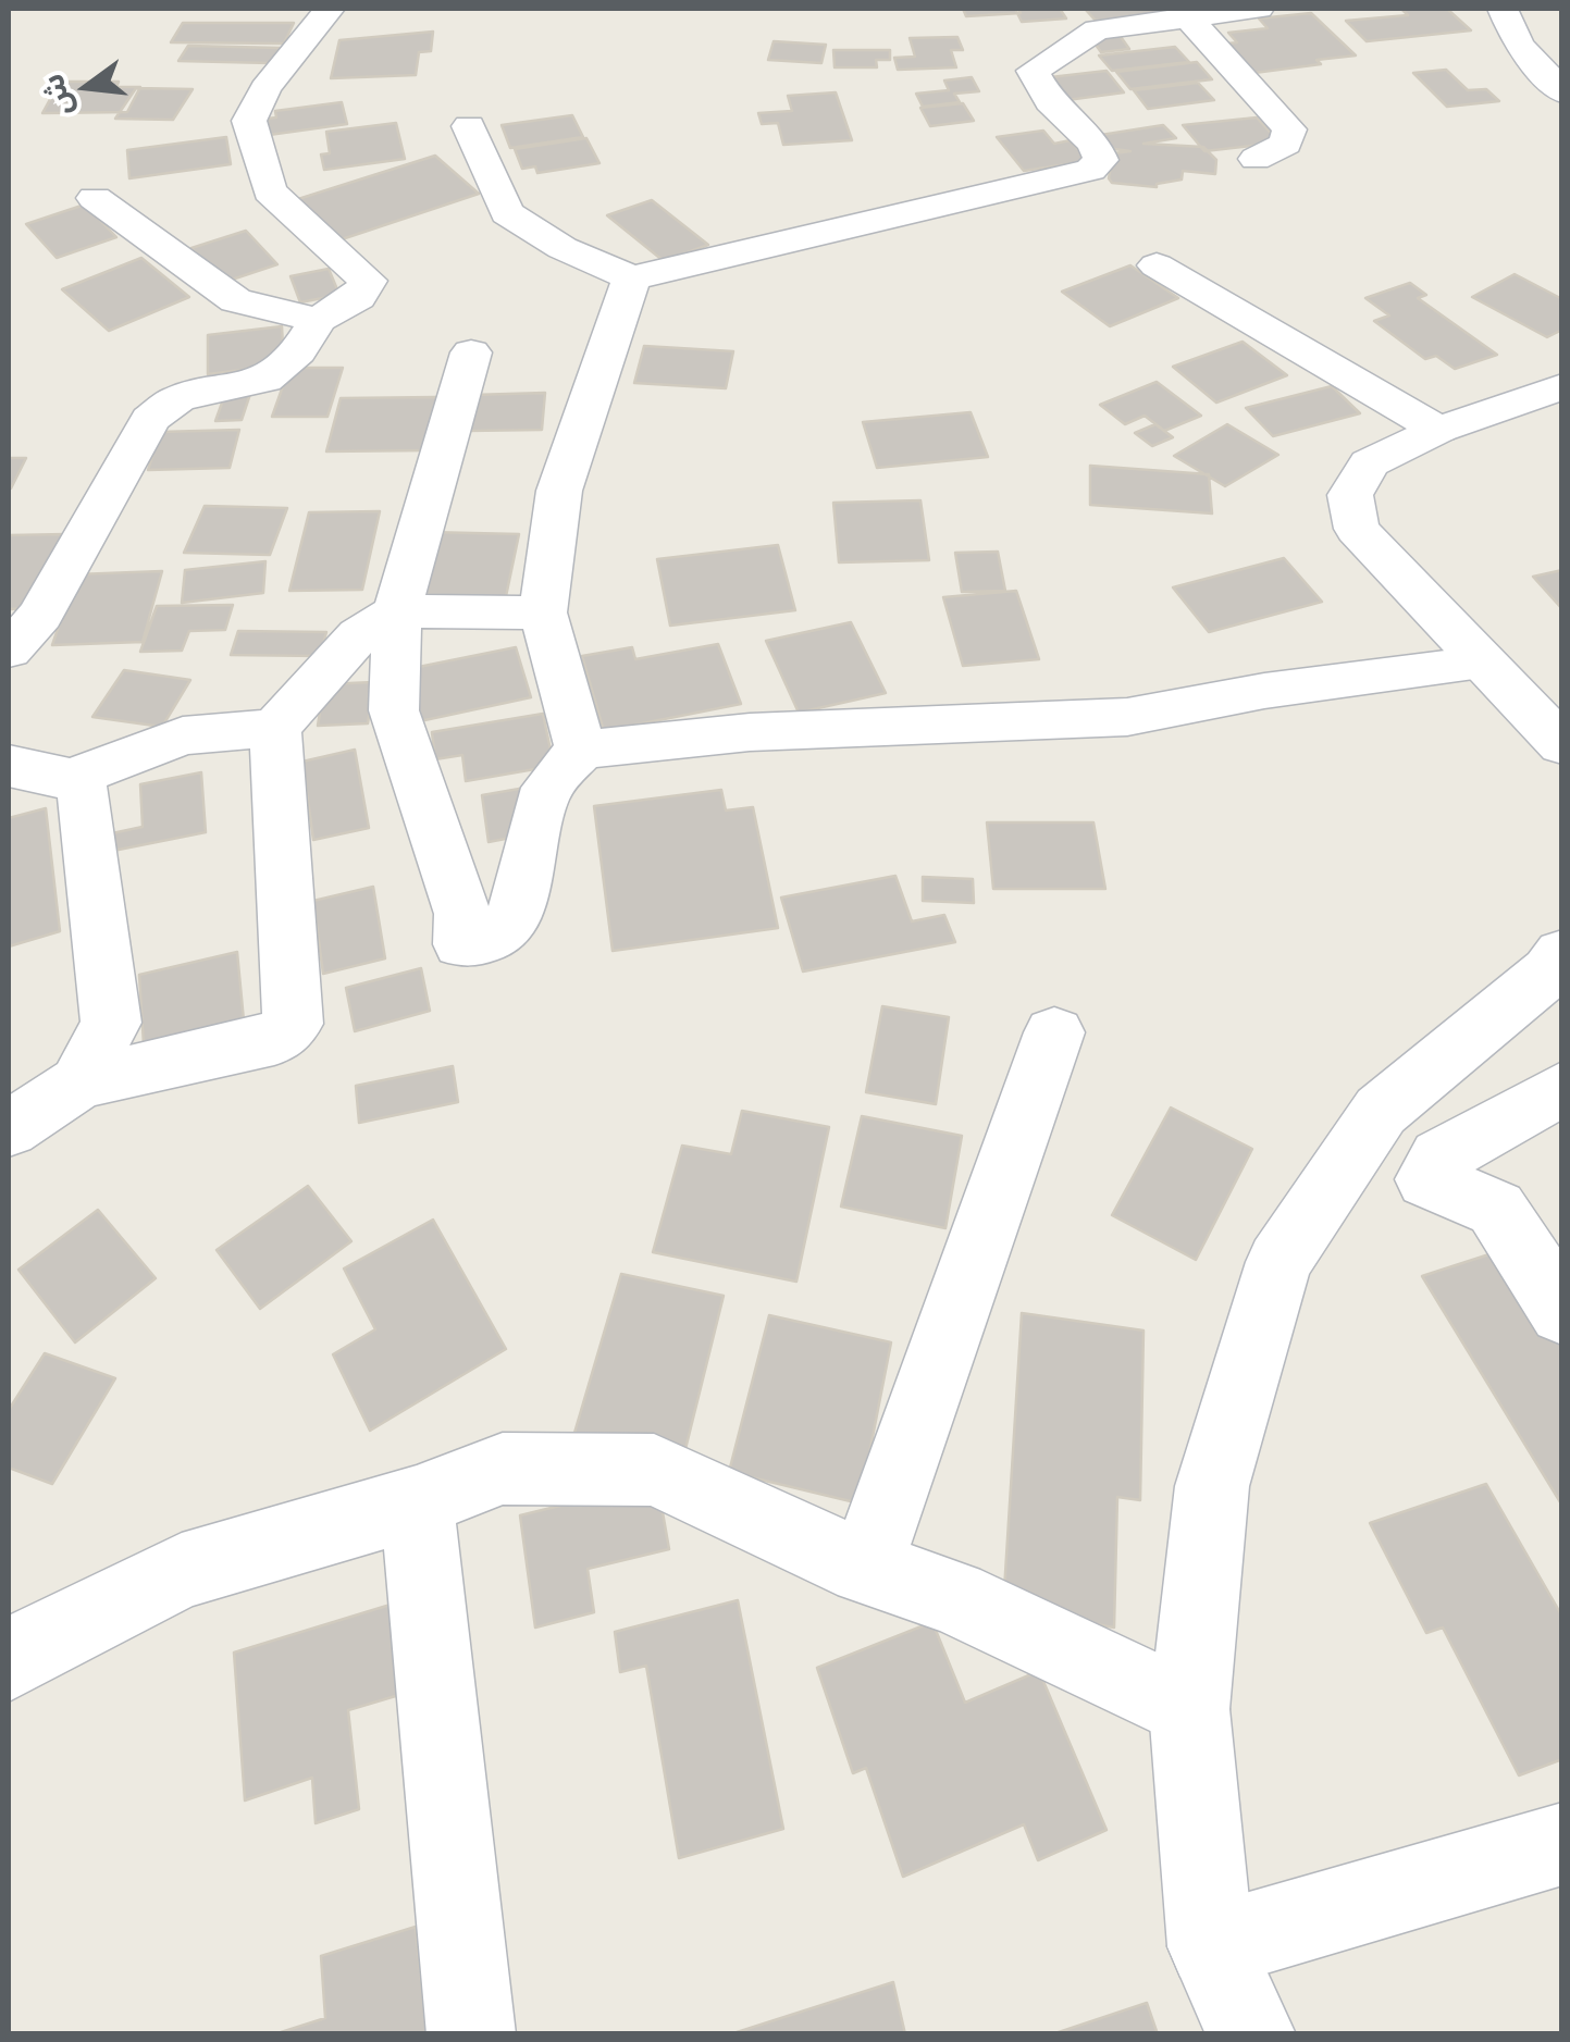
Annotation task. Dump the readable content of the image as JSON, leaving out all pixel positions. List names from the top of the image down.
{
  "north": "left"
}
